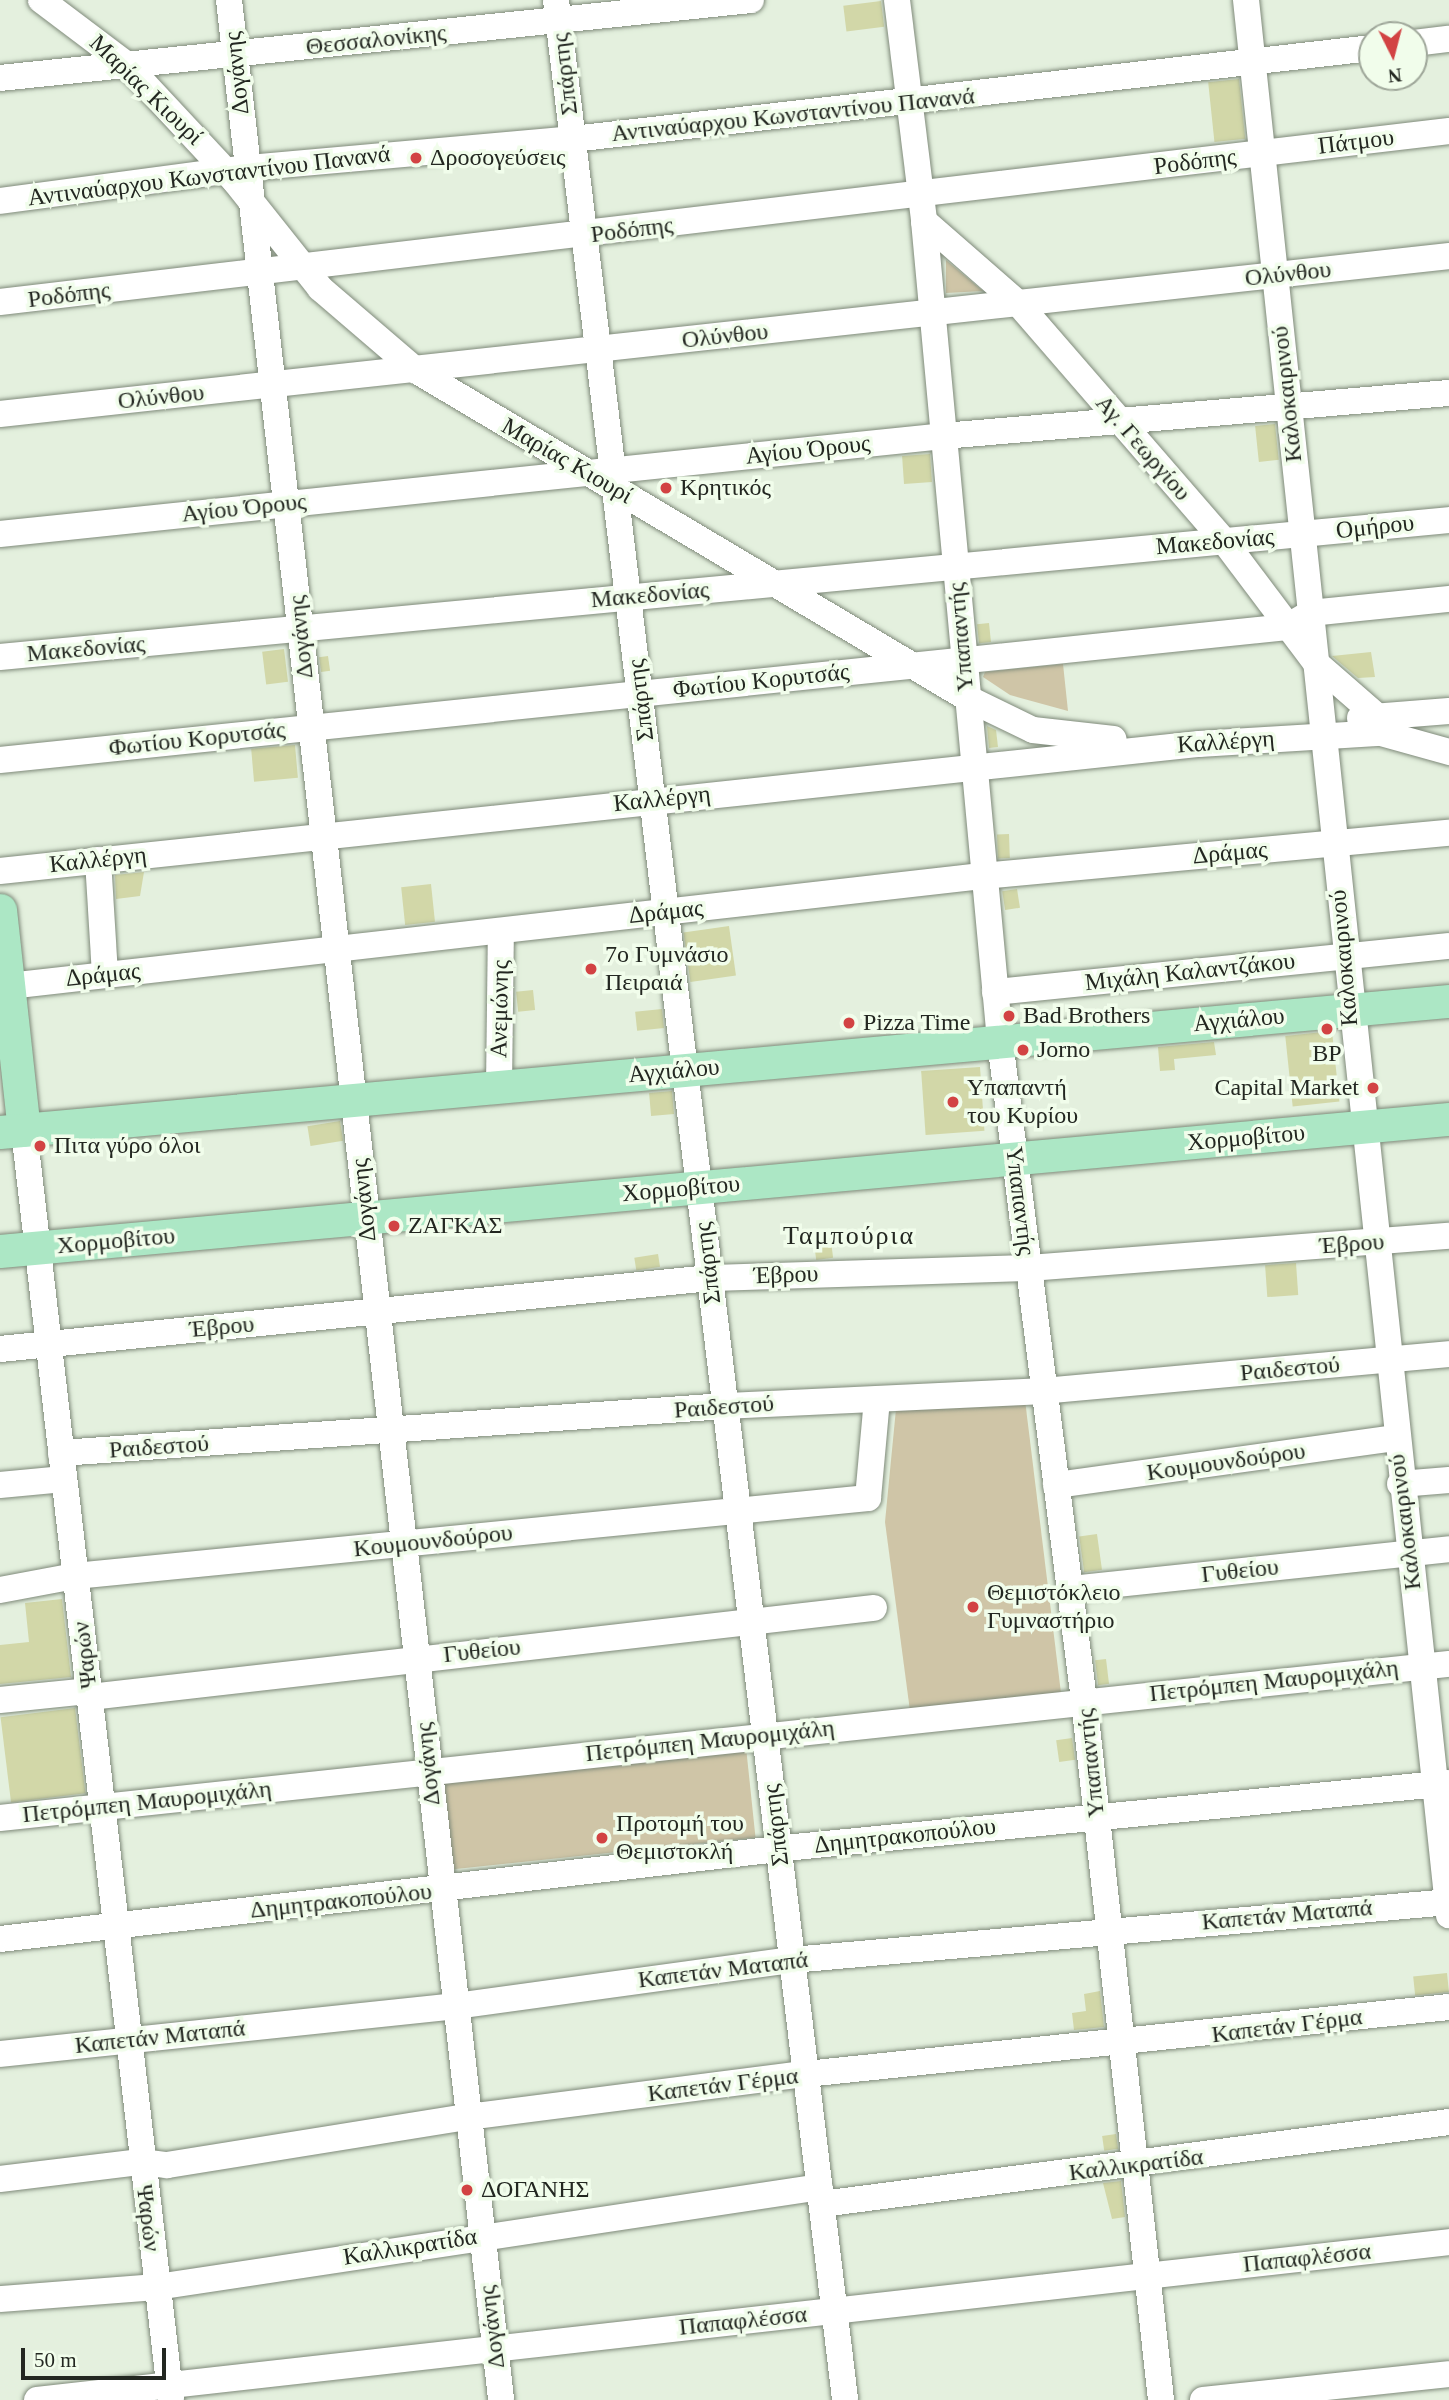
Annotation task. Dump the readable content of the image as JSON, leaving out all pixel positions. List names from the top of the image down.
{
  "streets": {
    "main road": ["Αγχιάλου", "Χορμοβίτου", "Ψαρών"],
    "street": [
      "Θεσσαλονίκης",
      "Δογάνης",
      "Σπάρτης",
      "Μαρίας Κιουρί",
      "Αντιναύαρχου Κωνσταντίνου Πανανά",
      "Πάτμου",
      "Ροδόπης",
      "Ολύνθου",
      "Καλοκαιρινού",
      "Αγ. Γεωργίου",
      "Αγίου Όρους",
      "Ομήρου",
      "Μακεδονίας",
      "Υπαπαντής",
      "Φωτίου Κορυτσάς",
      "Καλλέργη",
      "Δράμας",
      "Μιχάλη Καλαντζάκου",
      "Ανεμώνης",
      "Έβρου",
      "Ραιδεστού",
      "Κουμουνδούρου",
      "Γυθείου",
      "Πετρόμπεη Μαυρομιχάλη",
      "Δημητρακοπούλου",
      "Καπετάν Ματαπά",
      "Καπετάν Γέρμα",
      "Καλλικρατίδα",
      "Παπαφλέσσα"
    ]
  },
  "crossings": [
    ["Θεσσαλονίκης", "Δογάνης"],
    ["Θεσσαλονίκης", "Σπάρτης"],
    ["Θεσσαλονίκης", "Μαρίας Κιουρί"],
    ["Δογάνης", "Μαρίας Κιουρί"],
    ["Δογάνης", "Αντιναύαρχου Κωνσταντίνου Πανανά"],
    ["Δογάνης", "Ροδόπης"],
    ["Δογάνης", "Ολύνθου"],
    ["Δογάνης", "Αγίου Όρους"],
    ["Δογάνης", "Μακεδονίας"],
    ["Δογάνης", "Φωτίου Κορυτσάς"],
    ["Δογάνης", "Καλλέργη"],
    ["Δογάνης", "Δράμας"],
    ["Δογάνης", "Αγχιάλου"],
    ["Δογάνης", "Χορμοβίτου"],
    ["Δογάνης", "Έβρου"],
    ["Δογάνης", "Ραιδεστού"],
    ["Δογάνης", "Κουμουνδούρου"],
    ["Δογάνης", "Γυθείου"],
    ["Δογάνης", "Πετρόμπεη Μαυρομιχάλη"],
    ["Δογάνης", "Δημητρακοπούλου"],
    ["Δογάνης", "Καπετάν Ματαπά"],
    ["Δογάνης", "Καπετάν Γέρμα"],
    ["Δογάνης", "Καλλικρατίδα"],
    ["Δογάνης", "Παπαφλέσσα"],
    ["Σπάρτης", "Μαρίας Κιουρί"],
    ["Σπάρτης", "Αντιναύαρχου Κωνσταντίνου Πανανά"],
    ["Σπάρτης", "Ροδόπης"],
    ["Σπάρτης", "Ολύνθου"],
    ["Σπάρτης", "Αγίου Όρους"],
    ["Σπάρτης", "Μακεδονίας"],
    ["Σπάρτης", "Φωτίου Κορυτσάς"],
    ["Σπάρτης", "Καλλέργη"],
    ["Σπάρτης", "Δράμας"],
    ["Σπάρτης", "Αγχιάλου"],
    ["Σπάρτης", "Χορμοβίτου"],
    ["Σπάρτης", "Έβρου"],
    ["Σπάρτης", "Ραιδεστού"],
    ["Σπάρτης", "Κουμουνδούρου"],
    ["Σπάρτης", "Γυθείου"],
    ["Σπάρτης", "Πετρόμπεη Μαυρομιχάλη"],
    ["Σπάρτης", "Δημητρακοπούλου"],
    ["Σπάρτης", "Καπετάν Ματαπά"],
    ["Σπάρτης", "Καπετάν Γέρμα"],
    ["Σπάρτης", "Καλλικρατίδα"],
    ["Σπάρτης", "Παπαφλέσσα"],
    ["Μαρίας Κιουρί", "Αντιναύαρχου Κωνσταντίνου Πανανά"],
    ["Μαρίας Κιουρί", "Ροδόπης"],
    ["Μαρίας Κιουρί", "Ολύνθου"],
    ["Μαρίας Κιουρί", "Αγίου Όρους"],
    ["Μαρίας Κιουρί", "Μακεδονίας"],
    ["Μαρίας Κιουρί", "Υπαπαντής"],
    ["Μαρίας Κιουρί", "Φωτίου Κορυτσάς"],
    ["Μαρίας Κιουρί", "Καλλέργη"],
    ["Αντιναύαρχου Κωνσταντίνου Πανανά", "Καλοκαιρινού"],
    ["Αντιναύαρχου Κωνσταντίνου Πανανά", "Υπαπαντής"],
    ["Πάτμου", "Ροδόπης"],
    ["Πάτμου", "Καλοκαιρινού"],
    ["Ροδόπης", "Καλοκαιρινού"],
    ["Ροδόπης", "Αγ. Γεωργίου"],
    ["Ροδόπης", "Υπαπαντής"],
    ["Ολύνθου", "Καλοκαιρινού"],
    ["Ολύνθου", "Αγ. Γεωργίου"],
    ["Ολύνθου", "Υπαπαντής"],
    ["Καλοκαιρινού", "Αγ. Γεωργίου"],
    ["Καλοκαιρινού", "Αγίου Όρους"],
    ["Καλοκαιρινού", "Ομήρου"],
    ["Καλοκαιρινού", "Μακεδονίας"],
    ["Καλοκαιρινού", "Φωτίου Κορυτσάς"],
    ["Καλοκαιρινού", "Καλλέργη"],
    ["Καλοκαιρινού", "Δράμας"],
    ["Καλοκαιρινού", "Μιχάλη Καλαντζάκου"],
    ["Καλοκαιρινού", "Αγχιάλου"],
    ["Καλοκαιρινού", "Χορμοβίτου"],
    ["Καλοκαιρινού", "Έβρου"],
    ["Καλοκαιρινού", "Ραιδεστού"],
    ["Καλοκαιρινού", "Κουμουνδούρου"],
    ["Καλοκαιρινού", "Γυθείου"],
    ["Καλοκαιρινού", "Πετρόμπεη Μαυρομιχάλη"],
    ["Καλοκαιρινού", "Δημητρακοπούλου"],
    ["Καλοκαιρινού", "Καπετάν Ματαπά"],
    ["Αγ. Γεωργίου", "Αγίου Όρους"],
    ["Αγ. Γεωργίου", "Μακεδονίας"],
    ["Αγ. Γεωργίου", "Υπαπαντής"],
    ["Αγ. Γεωργίου", "Φωτίου Κορυτσάς"],
    ["Αγίου Όρους", "Υπαπαντής"],
    ["Ομήρου", "Μακεδονίας"],
    ["Μακεδονίας", "Υπαπαντής"],
    ["Υπαπαντής", "Φωτίου Κορυτσάς"],
    ["Υπαπαντής", "Καλλέργη"],
    ["Υπαπαντής", "Δράμας"],
    ["Υπαπαντής", "Μιχάλη Καλαντζάκου"],
    ["Υπαπαντής", "Αγχιάλου"],
    ["Υπαπαντής", "Χορμοβίτου"],
    ["Υπαπαντής", "Έβρου"],
    ["Υπαπαντής", "Ραιδεστού"],
    ["Υπαπαντής", "Κουμουνδούρου"],
    ["Υπαπαντής", "Γυθείου"],
    ["Υπαπαντής", "Πετρόμπεη Μαυρομιχάλη"],
    ["Υπαπαντής", "Δημητρακοπούλου"],
    ["Υπαπαντής", "Καπετάν Ματαπά"],
    ["Υπαπαντής", "Καπετάν Γέρμα"],
    ["Υπαπαντής", "Καλλικρατίδα"],
    ["Υπαπαντής", "Παπαφλέσσα"],
    ["Δράμας", "Ανεμώνης"],
    ["Δράμας", "Ψαρών"],
    ["Ανεμώνης", "Αγχιάλου"],
    ["Αγχιάλου", "Ψαρών"],
    ["Χορμοβίτου", "Ψαρών"],
    ["Έβρου", "Ψαρών"],
    ["Ραιδεστού", "Κουμουνδούρου"],
    ["Ραιδεστού", "Ψαρών"],
    ["Κουμουνδούρου", "Ψαρών"],
    ["Γυθείου", "Ψαρών"],
    ["Ψαρών", "Πετρόμπεη Μαυρομιχάλη"],
    ["Ψαρών", "Δημητρακοπούλου"],
    ["Ψαρών", "Καπετάν Ματαπά"],
    ["Ψαρών", "Καπετάν Γέρμα"],
    ["Ψαρών", "Καλλικρατίδα"],
    ["Ψαρών", "Παπαφλέσσα"]
  ],
  "districts": ["Ταμπούρια"],
  "places": [
    "Δροσογεύσεις",
    "Κρητικός",
    "7ο Γυμνάσιο Πειραιά",
    "Bad Brothers",
    "Pizza Time",
    "BP",
    "Jorno",
    "Capital Market",
    "Υπαπαντή του Κυρίου",
    "Πιτα γύρο όλοι",
    "ΖΑΓΚΑΣ",
    "Θεμιστόκλειο Γυμναστήριο",
    "Προτομή του Θεμιστοκλή",
    "ΔΟΓΑΝΗΣ"
  ],
  "scale_bar": "50 m",
  "north": "bottom"
}
